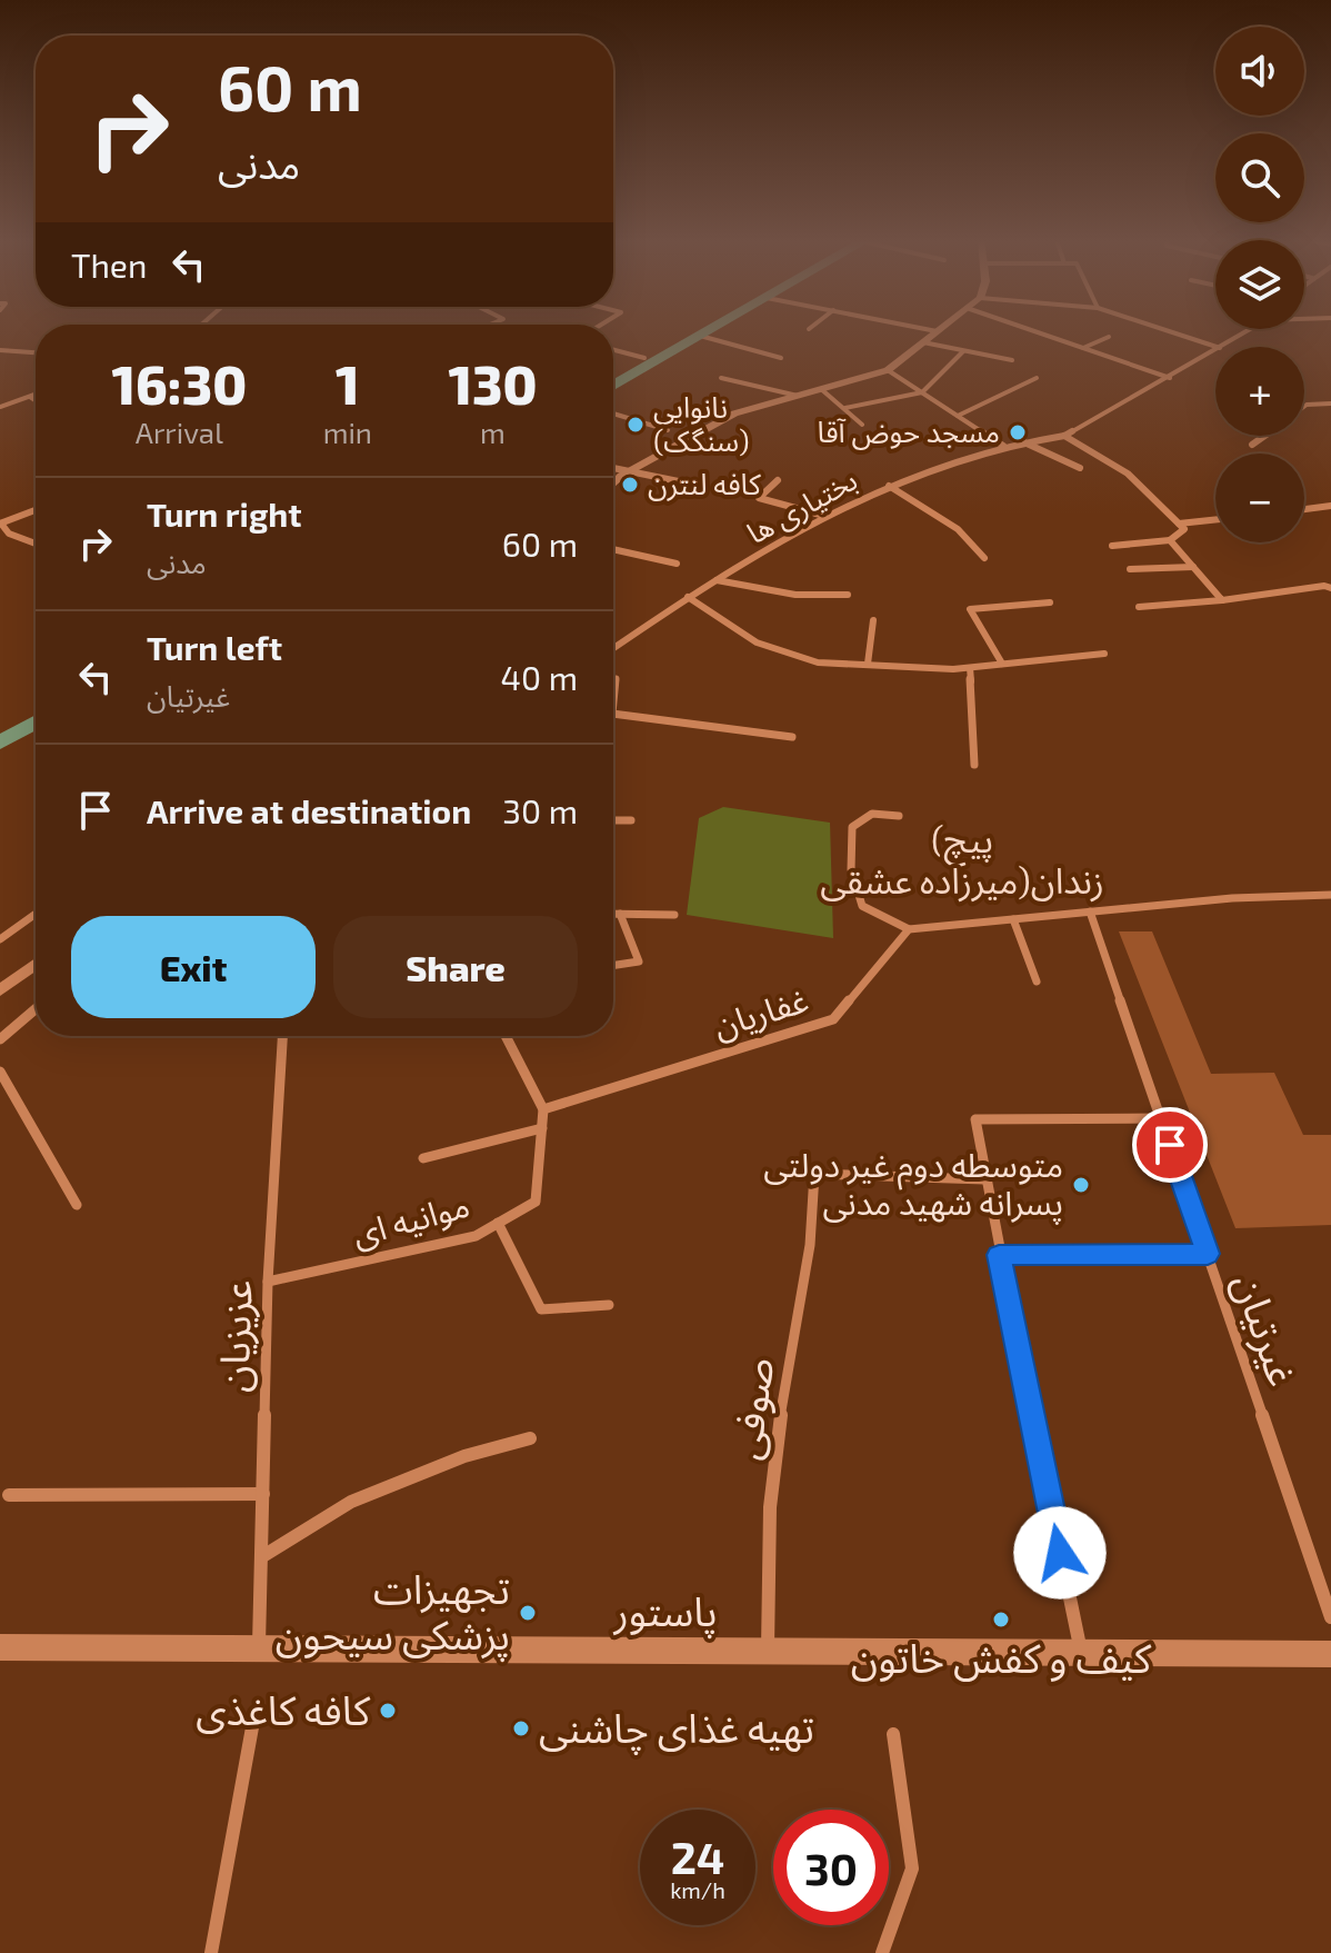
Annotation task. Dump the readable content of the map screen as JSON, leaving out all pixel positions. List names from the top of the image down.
{
  "streets": {
    "main road": ["پاستور"],
    "street": [
      "بختیاری ها",
      "غفاریان",
      "موانیه ای",
      "غیرتیان",
      "عزیزیان",
      "صوفی"
    ]
  },
  "crossings": [
    ["غفاریان", "موانیه ای"],
    ["موانیه ای", "عزیزیان"],
    ["عزیزیان", "پاستور"],
    ["صوفی", "پاستور"]
  ],
  "districts": ["(پیچ زندان(میرزاده عشقی"],
  "places": [
    "نانوایی (سنگک)",
    "مسجد حوض آقا",
    "کافه لنترن",
    "متوسطه دوم غیر دولتی پسرانه شهید مدنی",
    "تجهیزات پزشکی سیحون",
    "کیف و کفش خاتون",
    "کافه کاغذی",
    "تهیه غذای چاشنی"
  ],
  "page": {
    "map_buttons": ["+", "−"],
    "turn": ["60 m", "مدنی"],
    "then": "Then",
    "eta": [
      "16:30",
      "Arrival",
      "1",
      "min",
      "130",
      "m"
    ],
    "list": [
      {
        "name": "Turn right",
        "note": "مدنی",
        "value": "60 m"
      },
      {
        "name": "Turn left",
        "note": "غیرتیان",
        "value": "40 m"
      },
      {
        "name": "Arrive at destination",
        "value": "30 m"
      }
    ],
    "buttons": ["Exit", "Share"],
    "speed": "24 km/h",
    "limit": "30"
  }
}
